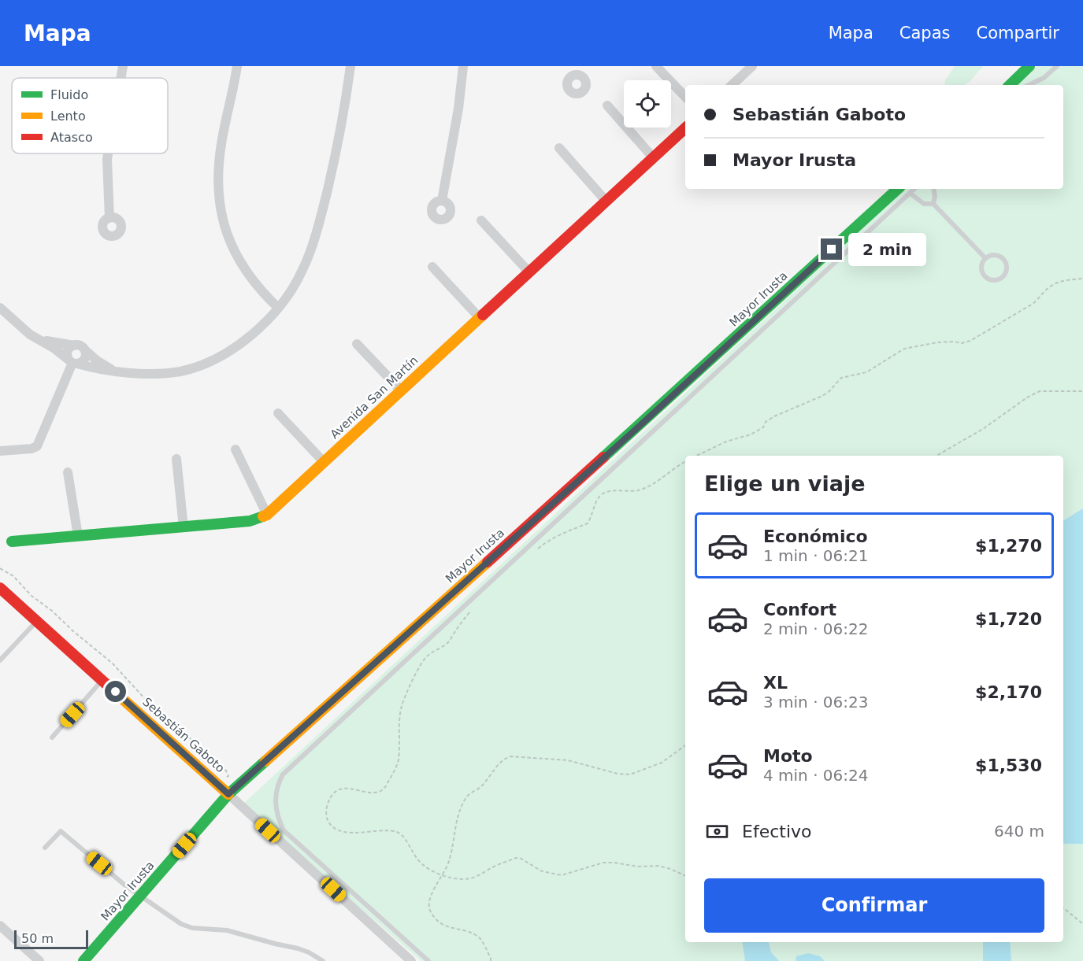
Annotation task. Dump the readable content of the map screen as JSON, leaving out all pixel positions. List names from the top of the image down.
{
  "streets": {
    "main road": ["Mayor Irusta", "Avenida San Martín", "Sebastián Gaboto"]
  },
  "crossings": [
    ["Mayor Irusta", "Sebastián Gaboto"]
  ],
  "legend": ["Fluido", "Lento", "Atasco"],
  "scale_bar": "50 m",
  "page": {
    "header": "Mapa",
    "nav": ["Mapa", "Capas", "Compartir"],
    "banner": ["Sebastián Gaboto", "Mayor Irusta"],
    "bubble": "2 min",
    "heading": "Elige un viaje",
    "list": [
      {
        "name": "Económico",
        "note": "1 min · 06:21",
        "value": "$1,270"
      },
      {
        "name": "Confort",
        "note": "2 min · 06:22",
        "value": "$1,720"
      },
      {
        "name": "XL",
        "note": "3 min · 06:23",
        "value": "$2,170"
      },
      {
        "name": "Moto",
        "note": "4 min · 06:24",
        "value": "$1,530"
      }
    ],
    "pay": ["Efectivo", "640 m"],
    "buttons": "Confirmar",
    "scale": "50 m"
  }
}
